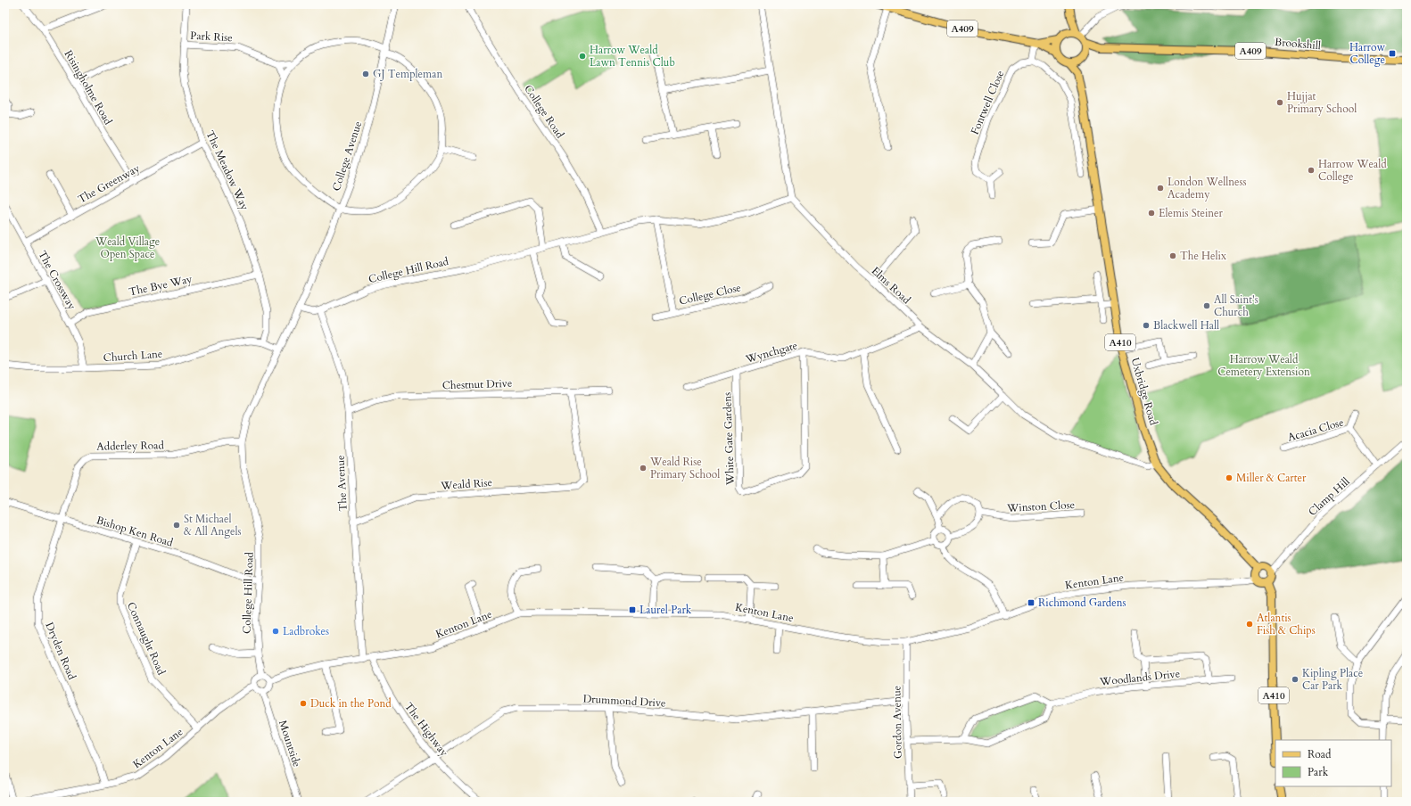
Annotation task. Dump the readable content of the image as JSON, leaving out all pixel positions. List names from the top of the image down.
{
  "streets": {
    "main road": [
      "A409",
      "Brookshill",
      "A410",
      "Uxbridge Road"
    ],
    "street": [
      "Park Rise",
      "Risingholme Road",
      "Fontwell Close",
      "College Road",
      "College Avenue",
      "The Meadow Way",
      "The Greenway",
      "College Hill Road",
      "The Crossway",
      "The Bye Way",
      "Elms Road",
      "College Close",
      "Wynchgate",
      "Church Lane",
      "Chestnut Drive",
      "Acacia Close",
      "White Gate Gardens",
      "Adderley Road",
      "The Avenue",
      "Weald Rise",
      "Clamp Hill",
      "Winston Close",
      "Bishop Ken Road",
      "Kenton Lane",
      "Connaught Road",
      "Dryden Road",
      "Woodlands Drive",
      "Drummond Drive",
      "Gordon Avenue",
      "The Highway",
      "Mountside"
    ]
  },
  "crossings": [
    ["A409", "Brookshill"],
    ["A409", "Uxbridge Road"],
    ["Park Rise", "The Meadow Way"],
    ["Brookshill", "Uxbridge Road"],
    ["Risingholme Road", "The Greenway"],
    ["College Road", "College Hill Road"],
    ["College Avenue", "College Hill Road"],
    ["The Meadow Way", "The Greenway"],
    ["The Meadow Way", "The Bye Way"],
    ["The Meadow Way", "Church Lane"],
    ["The Greenway", "The Crossway"],
    ["College Hill Road", "Elms Road"],
    ["College Hill Road", "College Close"],
    ["College Hill Road", "Church Lane"],
    ["College Hill Road", "Adderley Road"],
    ["College Hill Road", "The Avenue"],
    ["College Hill Road", "Bishop Ken Road"],
    ["College Hill Road", "Kenton Lane"],
    ["College Hill Road", "Mountside"],
    ["The Crossway", "The Bye Way"],
    ["The Crossway", "Church Lane"],
    ["Elms Road", "Wynchgate"],
    ["Elms Road", "Uxbridge Road"],
    ["A410", "Uxbridge Road"],
    ["A410", "Clamp Hill"],
    ["A410", "Kenton Lane"],
    ["Wynchgate", "White Gate Gardens"],
    ["Chestnut Drive", "The Avenue"],
    ["Chestnut Drive", "Weald Rise"],
    ["Uxbridge Road", "Clamp Hill"],
    ["Uxbridge Road", "Kenton Lane"],
    ["Acacia Close", "Clamp Hill"],
    ["Adderley Road", "Bishop Ken Road"],
    ["Adderley Road", "Dryden Road"],
    ["The Avenue", "Weald Rise"],
    ["The Avenue", "Kenton Lane"],
    ["Clamp Hill", "Kenton Lane"],
    ["Bishop Ken Road", "Connaught Road"],
    ["Bishop Ken Road", "Dryden Road"],
    ["Kenton Lane", "Connaught Road"],
    ["Kenton Lane", "Dryden Road"],
    ["Kenton Lane", "Gordon Avenue"],
    ["Kenton Lane", "The Highway"],
    ["Kenton Lane", "Mountside"],
    ["Drummond Drive", "Gordon Avenue"],
    ["Drummond Drive", "The Highway"]
  ],
  "parks": ["Weald Village Open Space", "Harrow Weald Cemetery Extension"],
  "places": {
    "transit": ["Harrow College", "Richmond Gardens", "Laurel Park"],
    "other": [
      "Harrow Weald Lawn Tennis Club",
      "GJ Templeman",
      "Hujjat Primary School",
      "Harrow Weald College",
      "London Wellness Academy",
      "Elemis Steiner",
      "The Helix",
      "All Saint's Church",
      "Blackwell Hall",
      "Weald Rise Primary School",
      "Miller & Carter",
      "St Michael & All Angels",
      "Atlantis Fish & Chips",
      "Ladbrokes",
      "Kipling Place Car Park",
      "Duck in the Pond"
    ]
  },
  "legend": ["Road", "Park"]
}
